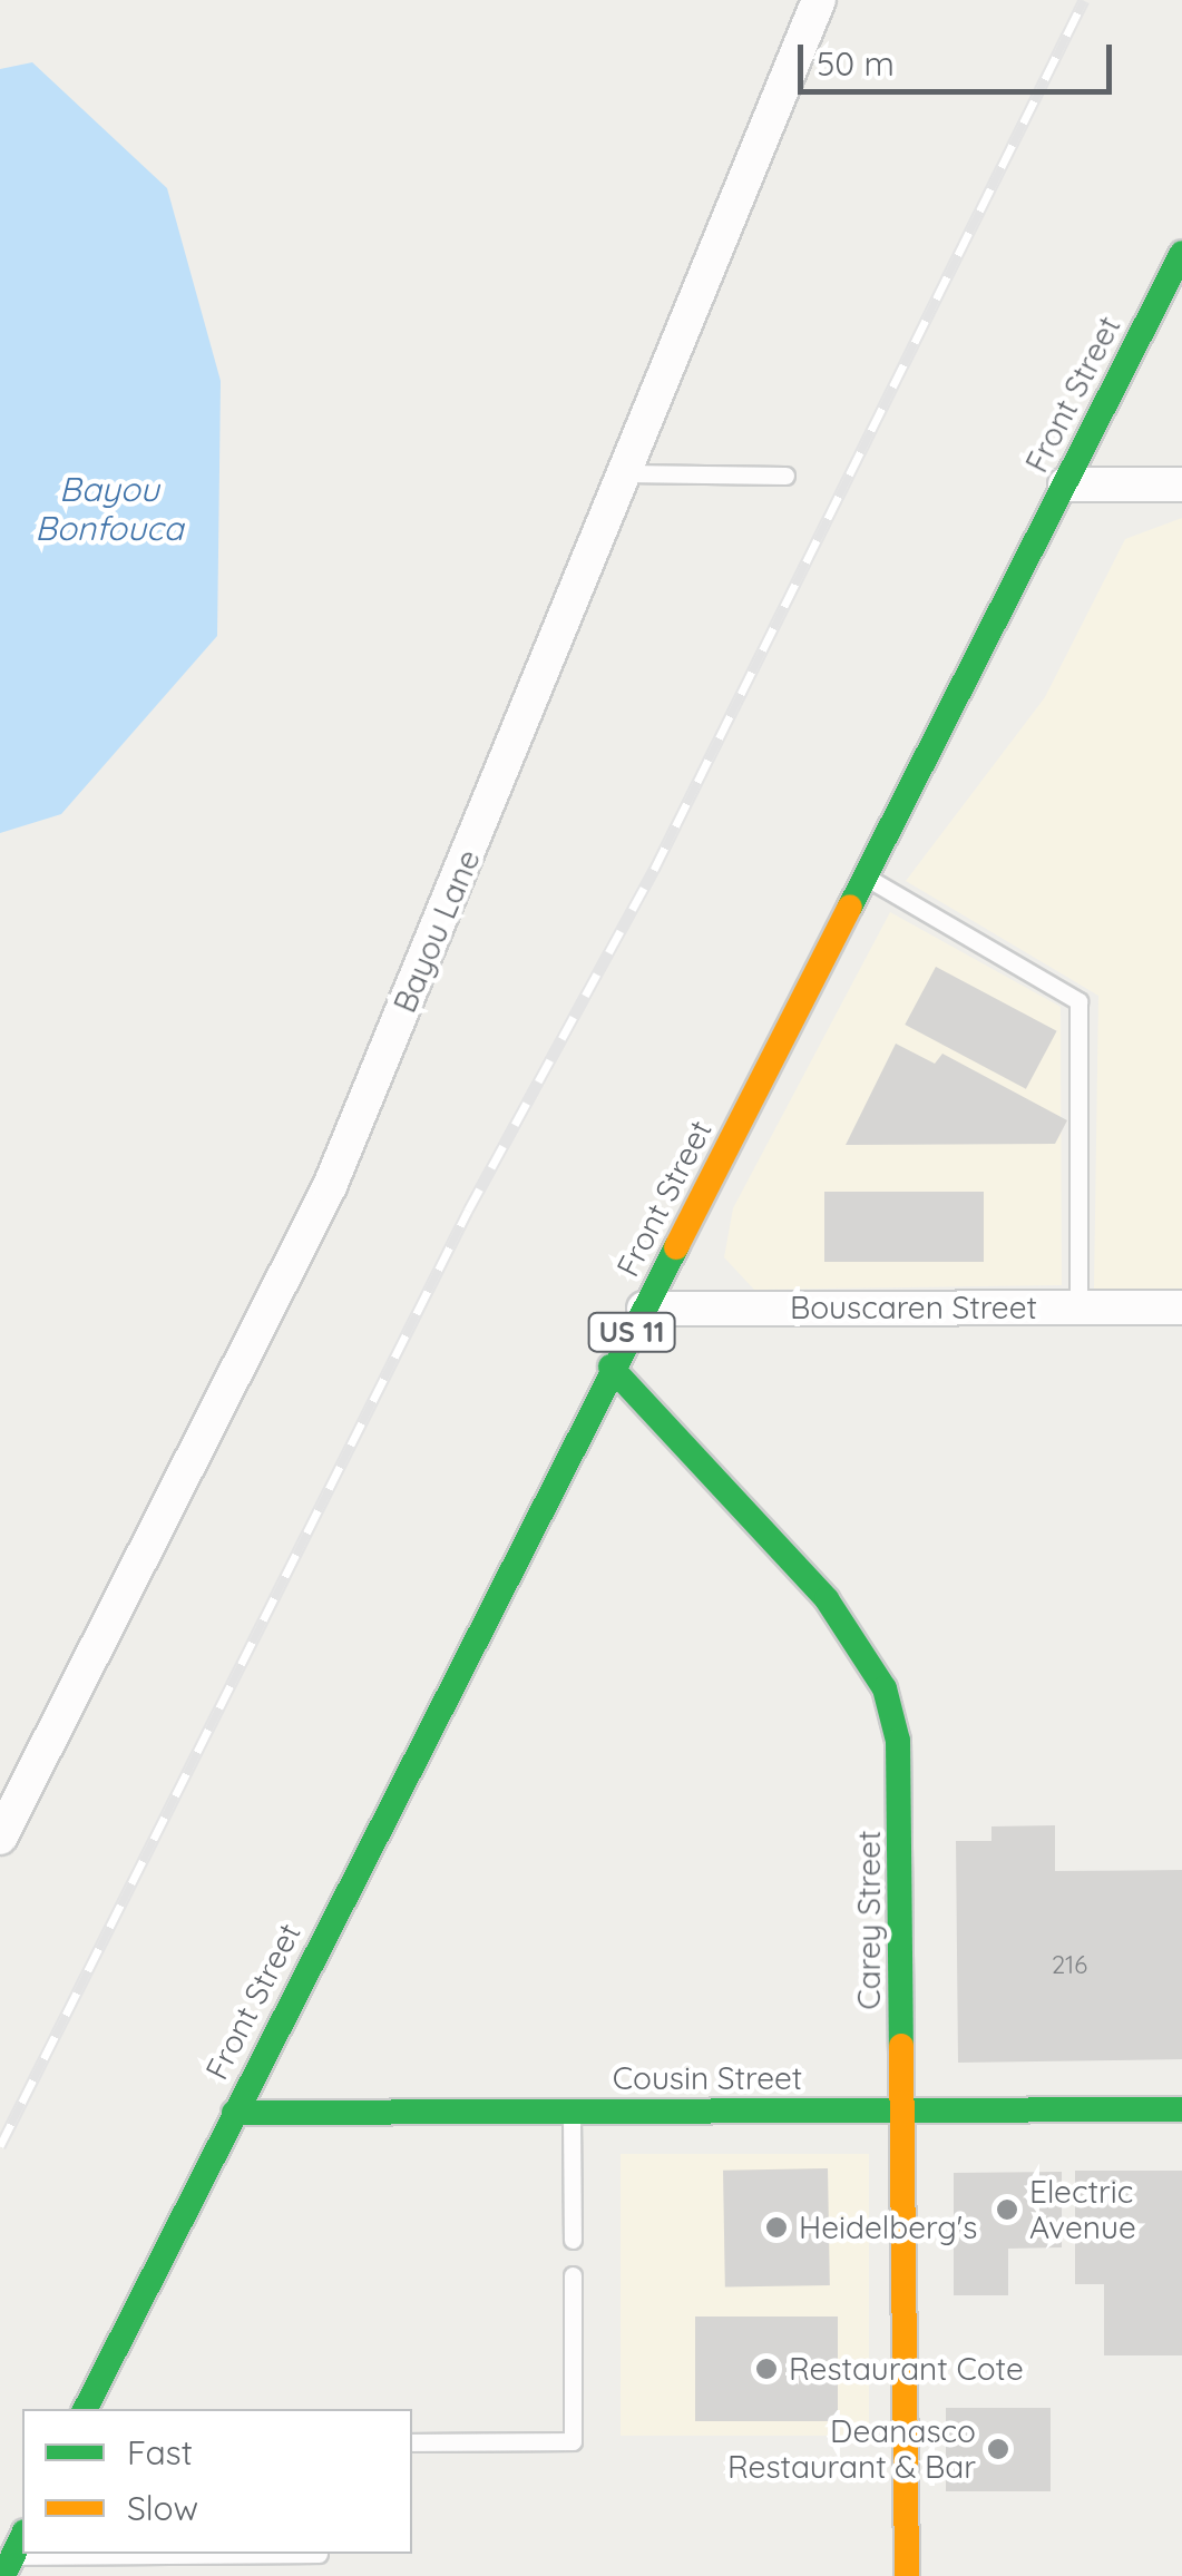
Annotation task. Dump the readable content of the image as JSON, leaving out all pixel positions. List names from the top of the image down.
{
  "streets": {
    "main road": [
      "Front Street",
      "US 11",
      "Carey Street",
      "Cousin Street"
    ],
    "street": ["Bayou Lane", "Bouscaren Street"]
  },
  "crossings": [
    ["Front Street", "Bouscaren Street"],
    ["Front Street", "Carey Street"],
    ["Front Street", "Cousin Street"],
    ["Carey Street", "Cousin Street"]
  ],
  "water": ["Bayou Bonfouca"],
  "places": [
    "Electric Avenue",
    "Heidelberg's",
    "Restaurant Cote",
    "Deanasco Restaurant & Bar"
  ],
  "house_numbers": ["216"],
  "legend": ["Fast", "Slow"],
  "scale_bar": "50 m"
}
